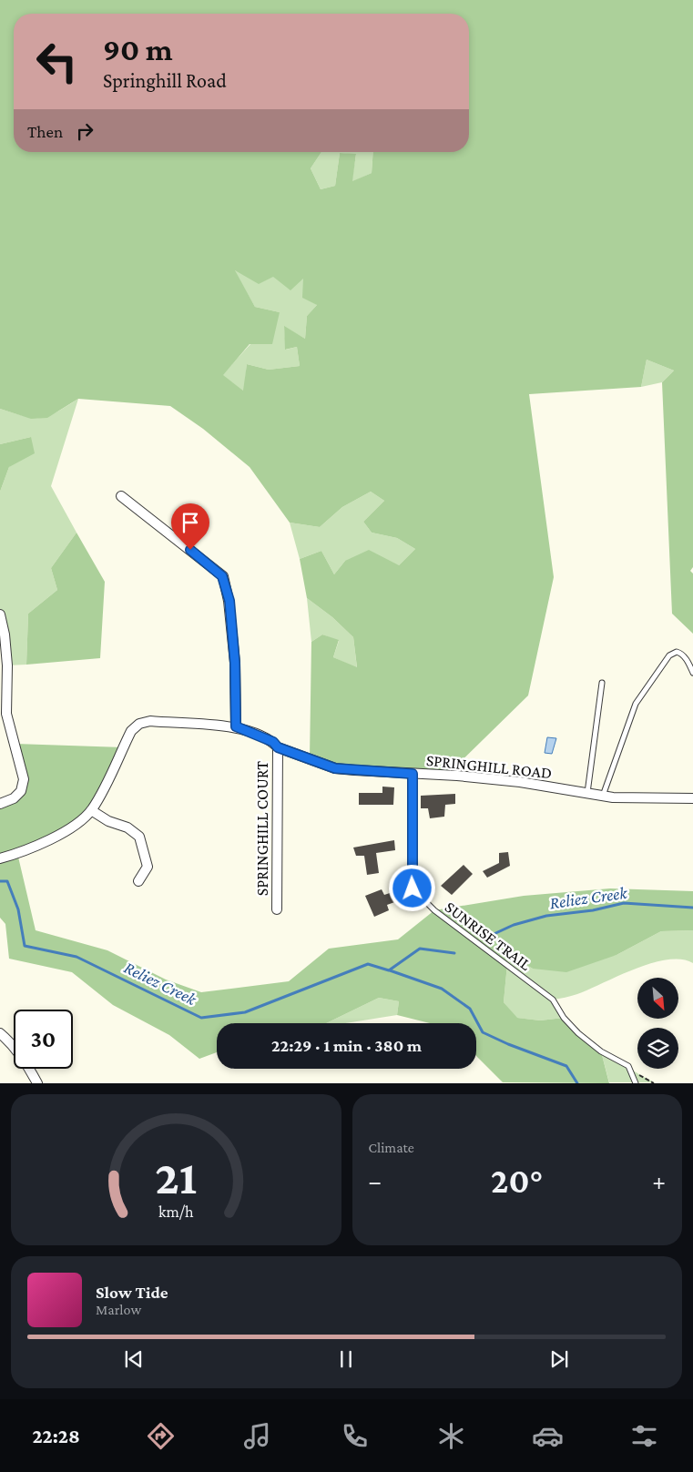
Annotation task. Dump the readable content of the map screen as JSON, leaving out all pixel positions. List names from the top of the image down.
{
  "streets": {
    "street": ["SPRINGHILL ROAD", "SPRINGHILL COURT"],
    "lane": ["SUNRISE TRAIL"]
  },
  "crossings": [
    ["SPRINGHILL ROAD", "SPRINGHILL COURT"]
  ],
  "water": ["Reliez Creek"],
  "north": "bottom right",
  "page": {
    "turn": ["90 m", "Springhill Road"],
    "then": "Then",
    "limit": "30",
    "trip": "22:29 · 1 min · 380 m",
    "tile": "Climate",
    "heat": ["−", "20°", "+"],
    "song": ["Slow Tide", "Marlow"],
    "tabs": "22:28",
    "gauge": ["21", "km/h"]
  }
}
